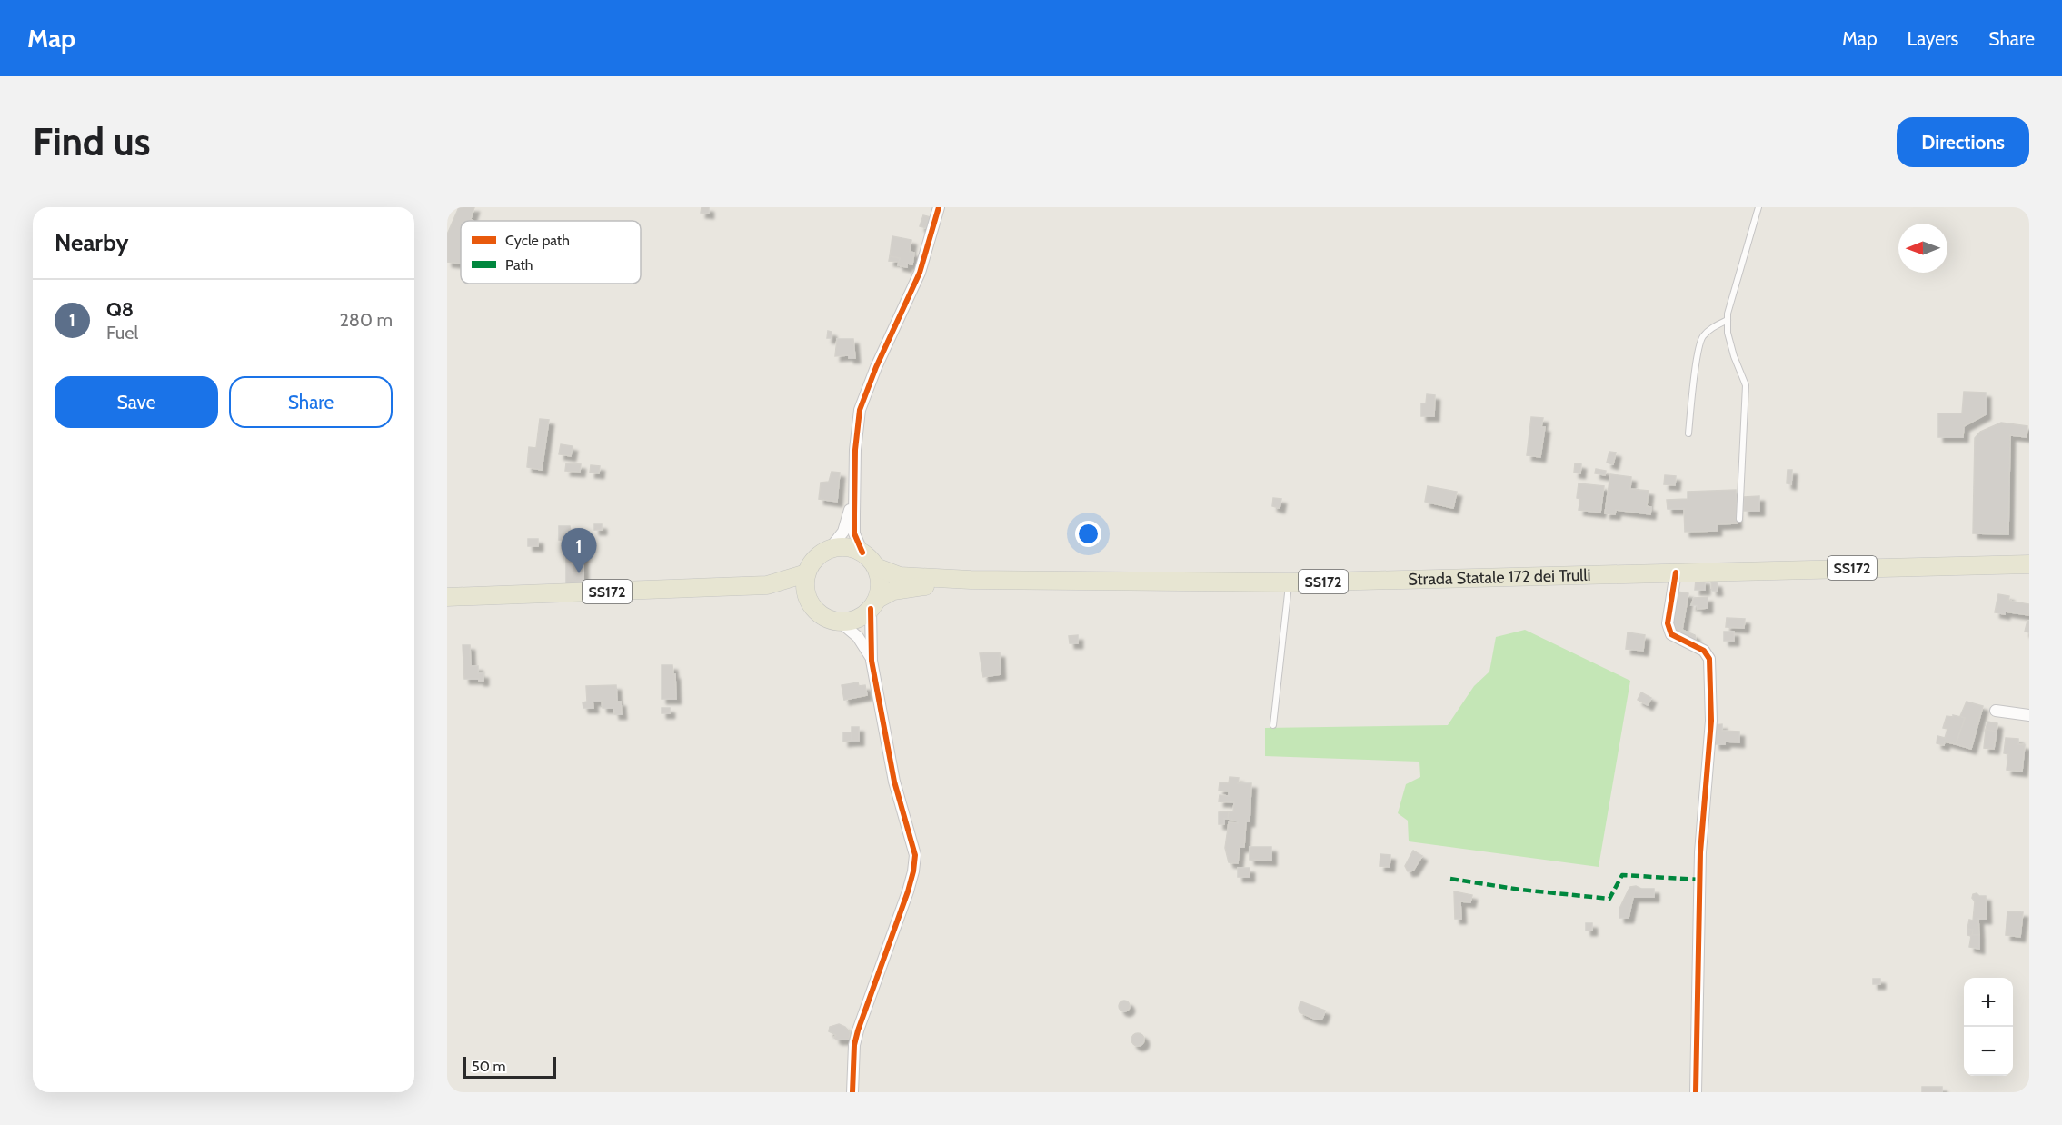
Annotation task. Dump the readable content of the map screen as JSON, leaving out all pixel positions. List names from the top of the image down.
{
  "streets": {
    "main road": ["SS172", "Strada Statale 172 dei Trulli"]
  },
  "legend": ["Cycle path", "Path"],
  "scale_bar": "50 m",
  "north": "left",
  "page": {
    "header": "Map",
    "nav": ["Map", "Layers", "Share"],
    "buttons": [
      "Directions",
      ["Save", "Share"]
    ],
    "title": "Find us",
    "heading": "Nearby",
    "list": [
      {
        "mark": "1",
        "name": "Q8",
        "note": "Fuel",
        "value": "280 m"
      }
    ],
    "pins": "1",
    "map_buttons": ["+", "−"],
    "scale": "50 m"
  }
}
